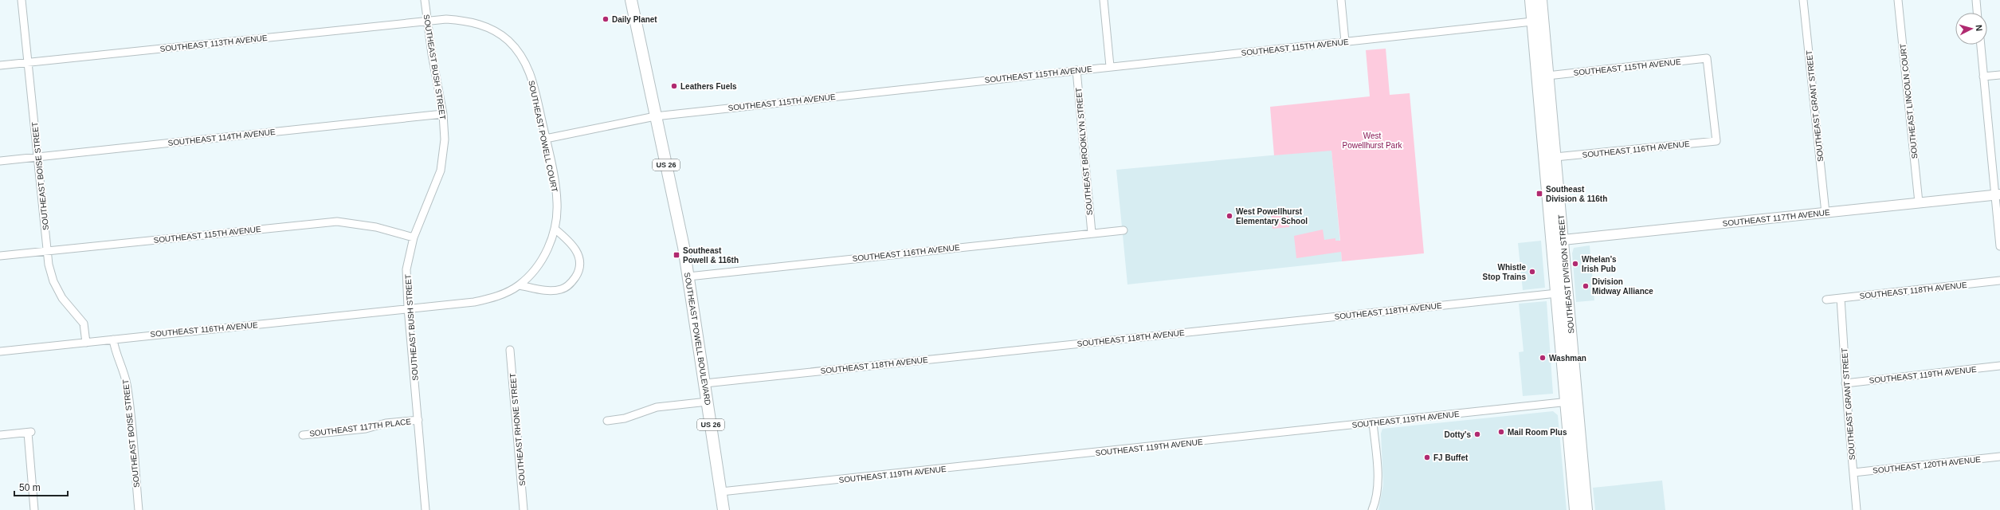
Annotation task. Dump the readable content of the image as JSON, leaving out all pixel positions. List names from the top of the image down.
{
  "streets": {
    "main road": ["US 26", "SOUTHEAST DIVISION STREET", "SOUTHEAST POWELL BOULEVARD"],
    "street": [
      "SOUTHEAST 113TH AVENUE",
      "SOUTHEAST 115TH AVENUE",
      "SOUTHEAST BUSH STREET",
      "SOUTHEAST LINCOLN COURT",
      "SOUTHEAST GRANT STREET",
      "SOUTHEAST POWELL COURT",
      "SOUTHEAST 114TH AVENUE",
      "SOUTHEAST 116TH AVENUE",
      "SOUTHEAST BROOKLYN STREET",
      "SOUTHEAST BOISE STREET",
      "SOUTHEAST 117TH AVENUE",
      "SOUTHEAST 118TH AVENUE",
      "SOUTHEAST 119TH AVENUE",
      "SOUTHEAST 117TH PLACE",
      "SOUTHEAST RHONE STREET",
      "SOUTHEAST 120TH AVENUE"
    ]
  },
  "crossings": [
    ["SOUTHEAST 113TH AVENUE", "SOUTHEAST BUSH STREET"],
    ["SOUTHEAST 113TH AVENUE", "SOUTHEAST POWELL COURT"],
    ["SOUTHEAST 113TH AVENUE", "SOUTHEAST BOISE STREET"],
    ["SOUTHEAST 115TH AVENUE", "SOUTHEAST BUSH STREET"],
    ["SOUTHEAST 115TH AVENUE", "SOUTHEAST POWELL COURT"],
    ["SOUTHEAST 115TH AVENUE", "SOUTHEAST 116TH AVENUE"],
    ["SOUTHEAST 115TH AVENUE", "SOUTHEAST BROOKLYN STREET"],
    ["SOUTHEAST 115TH AVENUE", "SOUTHEAST BOISE STREET"],
    ["SOUTHEAST 115TH AVENUE", "SOUTHEAST DIVISION STREET"],
    ["SOUTHEAST 115TH AVENUE", "SOUTHEAST POWELL BOULEVARD"],
    ["SOUTHEAST BUSH STREET", "SOUTHEAST POWELL COURT"],
    ["SOUTHEAST BUSH STREET", "SOUTHEAST 114TH AVENUE"],
    ["SOUTHEAST BUSH STREET", "SOUTHEAST 116TH AVENUE"],
    ["SOUTHEAST BUSH STREET", "SOUTHEAST 117TH PLACE"],
    ["SOUTHEAST LINCOLN COURT", "SOUTHEAST 117TH AVENUE"],
    ["SOUTHEAST GRANT STREET", "SOUTHEAST 117TH AVENUE"],
    ["SOUTHEAST GRANT STREET", "SOUTHEAST 118TH AVENUE"],
    ["SOUTHEAST GRANT STREET", "SOUTHEAST 119TH AVENUE"],
    ["SOUTHEAST GRANT STREET", "SOUTHEAST 120TH AVENUE"],
    ["SOUTHEAST POWELL COURT", "SOUTHEAST 116TH AVENUE"],
    ["SOUTHEAST 114TH AVENUE", "SOUTHEAST BOISE STREET"],
    ["SOUTHEAST 116TH AVENUE", "SOUTHEAST BROOKLYN STREET"],
    ["SOUTHEAST 116TH AVENUE", "SOUTHEAST BOISE STREET"],
    ["SOUTHEAST 116TH AVENUE", "SOUTHEAST DIVISION STREET"],
    ["SOUTHEAST 116TH AVENUE", "SOUTHEAST POWELL BOULEVARD"],
    ["SOUTHEAST 117TH AVENUE", "SOUTHEAST DIVISION STREET"],
    ["SOUTHEAST DIVISION STREET", "SOUTHEAST 118TH AVENUE"],
    ["SOUTHEAST DIVISION STREET", "SOUTHEAST 119TH AVENUE"],
    ["SOUTHEAST 118TH AVENUE", "SOUTHEAST POWELL BOULEVARD"],
    ["SOUTHEAST POWELL BOULEVARD", "SOUTHEAST 119TH AVENUE"]
  ],
  "parks": ["West Powellhurst Park"],
  "places": {
    "other": [
      "Daily Planet",
      "Leathers Fuels",
      "West Powellhurst Elementary School",
      "Whelan’s Irish Pub",
      "Whistle Stop Trains",
      "Division Midway Alliance",
      "Washman",
      "Mail Room Plus",
      "Dotty's",
      "FJ Buffet"
    ],
    "transit": ["Southeast Division & 116th", "Southeast Powell & 116th"]
  },
  "scale_bar": "50 m",
  "north": "right"
}
